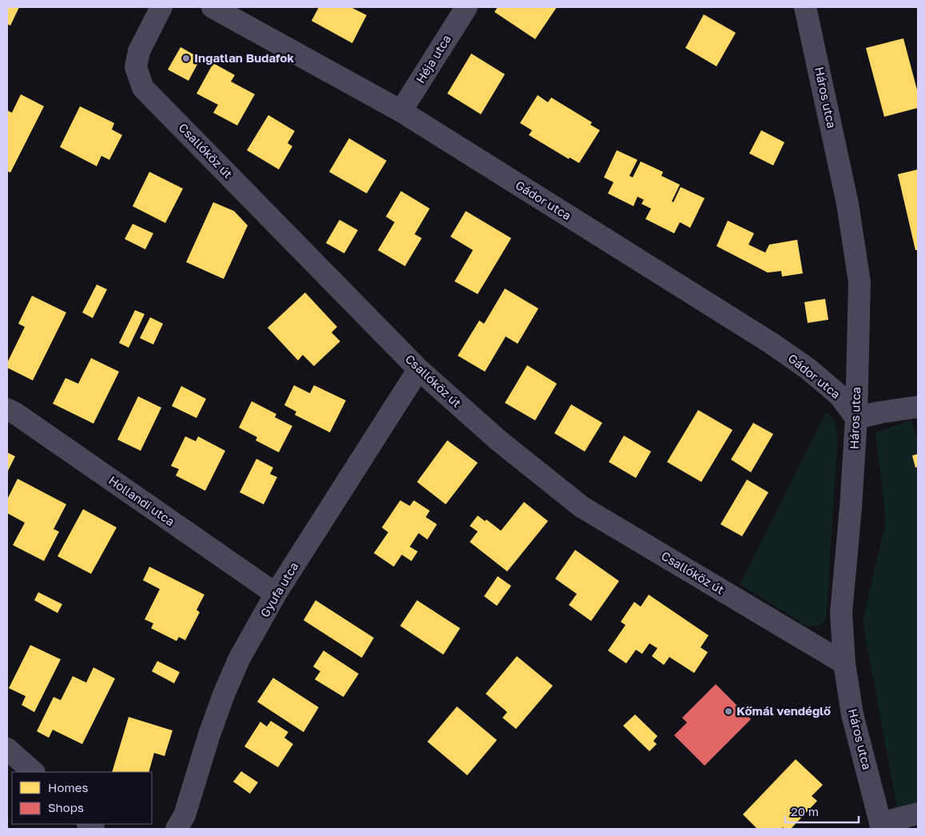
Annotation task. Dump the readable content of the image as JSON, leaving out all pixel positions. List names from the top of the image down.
{
  "streets": {
    "street": [
      "Héja utca",
      "Háros utca",
      "Csallóköz út",
      "Gádor utca",
      "Hollandi utca",
      "Gyufa utca"
    ]
  },
  "crossings": [
    ["Héja utca", "Gádor utca"],
    ["Háros utca", "Csallóköz út"],
    ["Háros utca", "Gádor utca"],
    ["Csallóköz út", "Gyufa utca"],
    ["Hollandi utca", "Gyufa utca"]
  ],
  "places": ["Ingatlan Budafok", "Kőmál vendéglő"],
  "legend": ["Homes", "Shops"],
  "scale_bar": "20 m"
}
